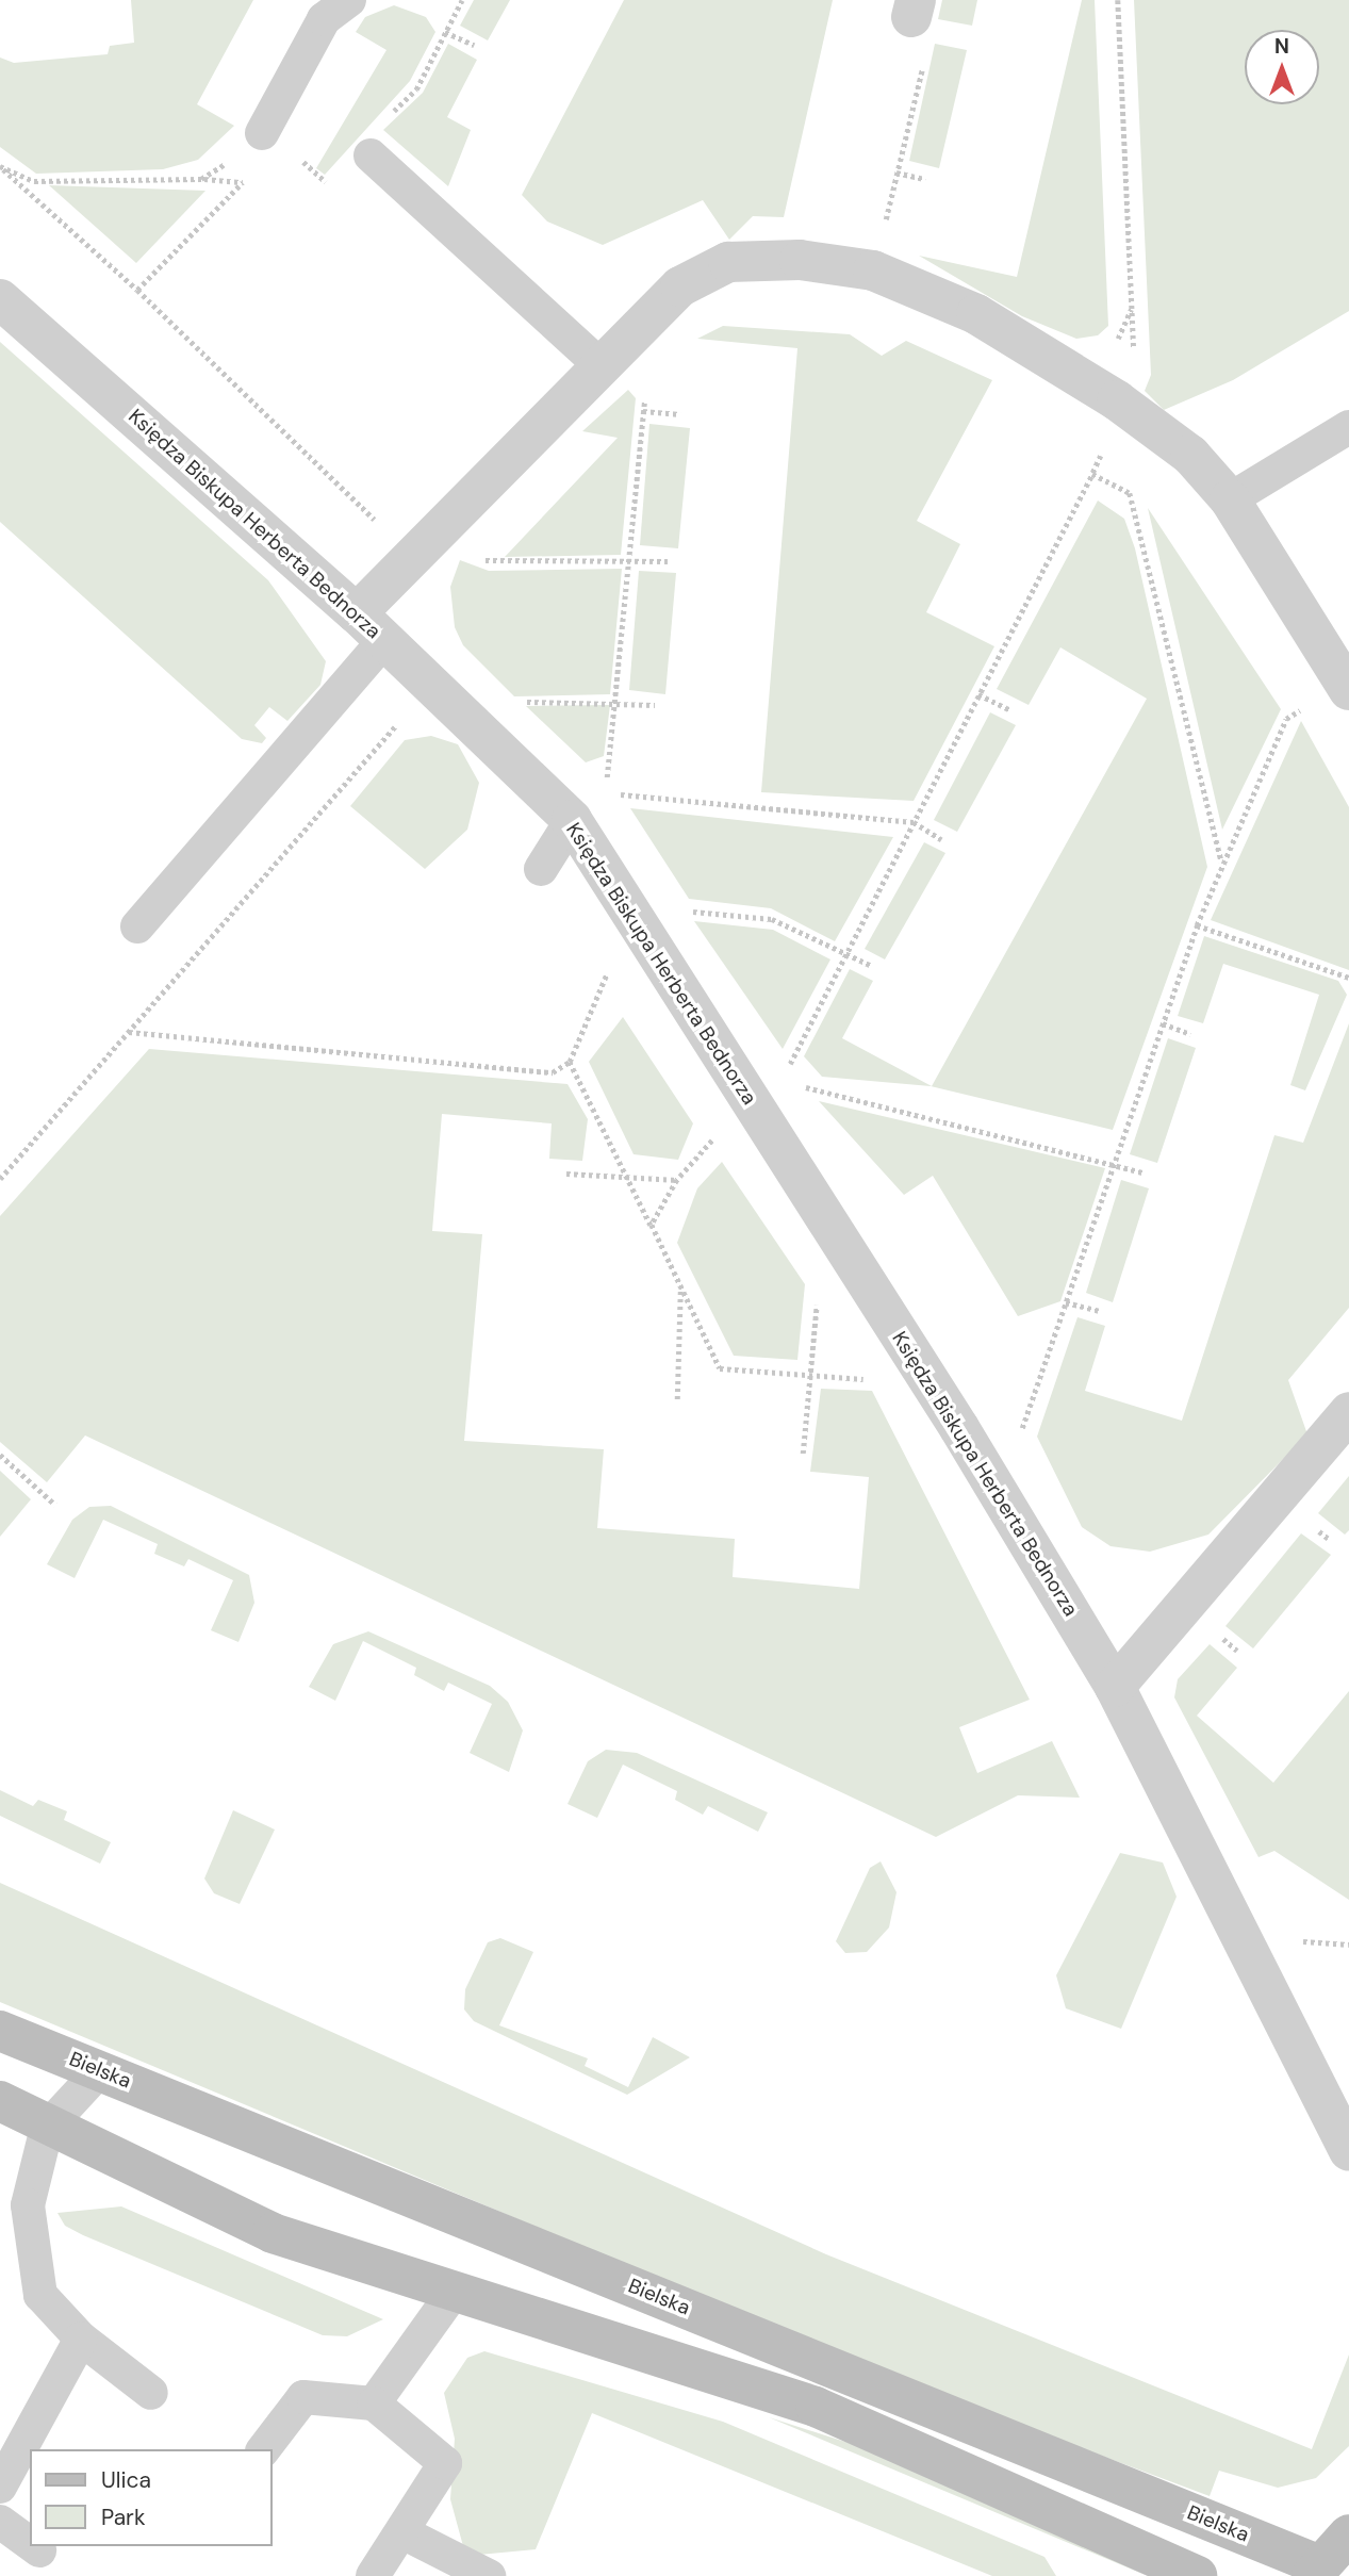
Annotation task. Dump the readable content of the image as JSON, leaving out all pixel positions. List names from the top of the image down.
{
  "streets": {
    "main road": ["Bielska"],
    "street": ["Księdza Biskupa Herberta Bednorza"]
  },
  "legend": ["Ulica", "Park"],
  "north": "top"
}
